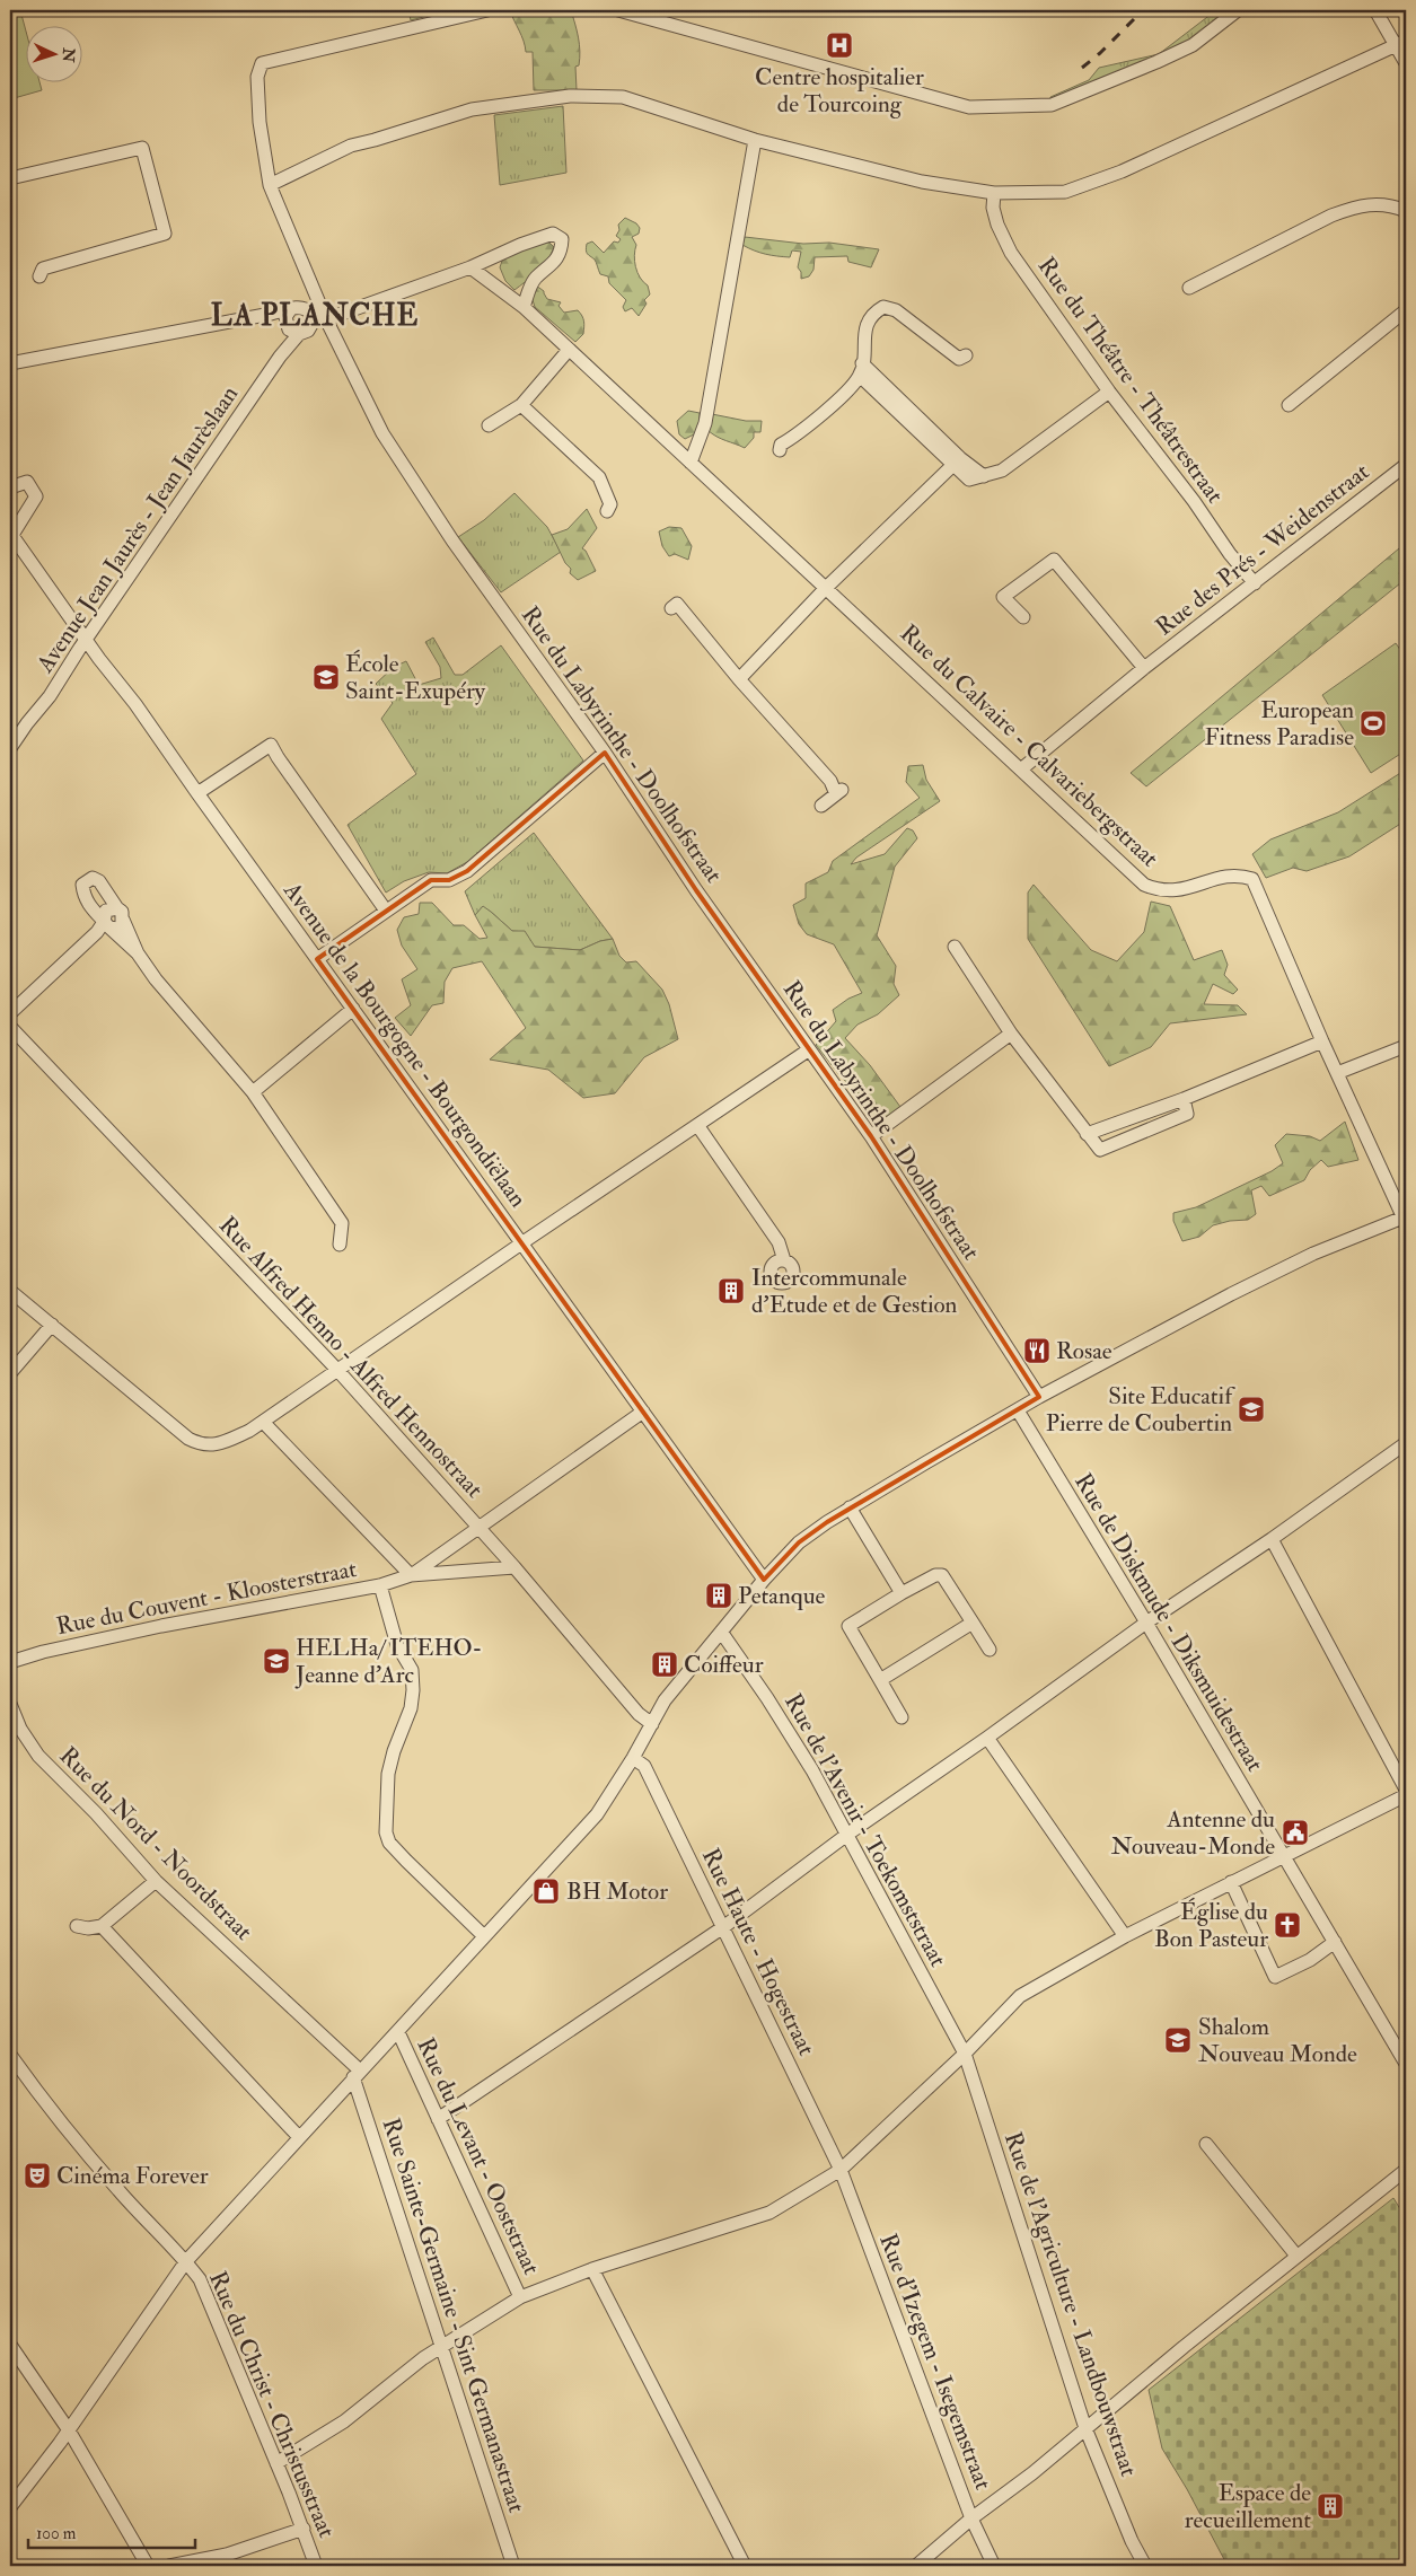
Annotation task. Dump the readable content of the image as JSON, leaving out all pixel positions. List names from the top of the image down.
{
  "streets": {
    "street": [
      "Rue du Théâtre - Théâtrestraat",
      "Avenue Jean Jaurès - Jean Jaurèslaan",
      "Rue des Prés - Weidenstraat",
      "Rue du Labyrinthe - Doolhofstraat",
      "Rue du Calvaire - Calvariebergstraat",
      "Avenue de la Bourgogne - Bourgondiëlaan",
      "Rue Alfred Henno - Alfred Hennostraat",
      "Rue du Couvent - Kloosterstraat",
      "Rue de Diskmude - Diksmuidestraat",
      "Rue de l'Avenir - Toekomststraat",
      "Rue du Nord - Noordstraat",
      "Rue Haute - Hogestraat",
      "Rue du Levant - Ooststraat",
      "Rue de l'Agriculture - Landbouwstraat",
      "Rue Sainte-Germaine - Sint Germanastraat",
      "Rue d'Izegem - Isegemstraat",
      "Rue du Christ - Christusstraat"
    ]
  },
  "crossings": [
    ["Rue du Théâtre - Théâtrestraat", "Rue des Prés - Weidenstraat"],
    ["Avenue Jean Jaurès - Jean Jaurèslaan", "Avenue de la Bourgogne - Bourgondiëlaan"],
    ["Rue des Prés - Weidenstraat", "Rue du Calvaire - Calvariebergstraat"],
    ["Avenue de la Bourgogne - Bourgondiëlaan", "Rue du Couvent - Kloosterstraat"],
    ["Rue Alfred Henno - Alfred Hennostraat", "Rue du Couvent - Kloosterstraat"],
    ["Rue de l'Avenir - Toekomststraat", "Rue de l'Agriculture - Landbouwstraat"],
    ["Rue du Nord - Noordstraat", "Rue Sainte-Germaine - Sint Germanastraat"],
    ["Rue Haute - Hogestraat", "Rue d'Izegem - Isegemstraat"]
  ],
  "districts": ["LA PLANCHE"],
  "places": {
    "hospital": ["Centre hospitalier de Tourcoing"],
    "school or university": [
      "École Saint-Exupéry",
      "Site Educatif Pierre de Coubertin",
      "HELHa/ ITEHO- Jeanne d'Arc",
      "Shalom Nouveau Monde"
    ],
    "sports": ["European Fitness Paradise"],
    "building": [
      "Intercommunale d’Etude et de Gestion",
      "Petanque",
      "Coiffeur",
      "Espace de recueillement"
    ],
    "restaurant": ["Rosae"],
    "public building": ["Antenne du Nouveau-Monde"],
    "shop": ["BH Motor"],
    "church": ["Église du Bon Pasteur"],
    "theatre": ["Cinéma Forever"]
  },
  "scale_bar": "100 m",
  "north": "right"
}
